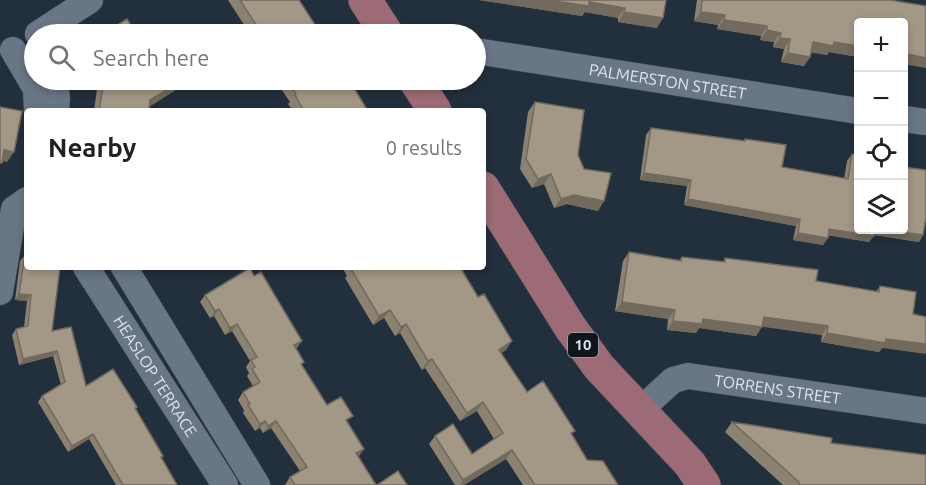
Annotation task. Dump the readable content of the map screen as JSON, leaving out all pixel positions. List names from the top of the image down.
{
  "streets": {
    "main road": ["10"],
    "street": ["PALMERSTON STREET", "HEASLOP TERRACE", "TORRENS STREET"]
  },
  "crossings": [
    ["10", "TORRENS STREET"]
  ],
  "page": {
    "map_buttons": ["+", "−"],
    "search": "Search here",
    "heading": ["Nearby", "0 results"]
  }
}
